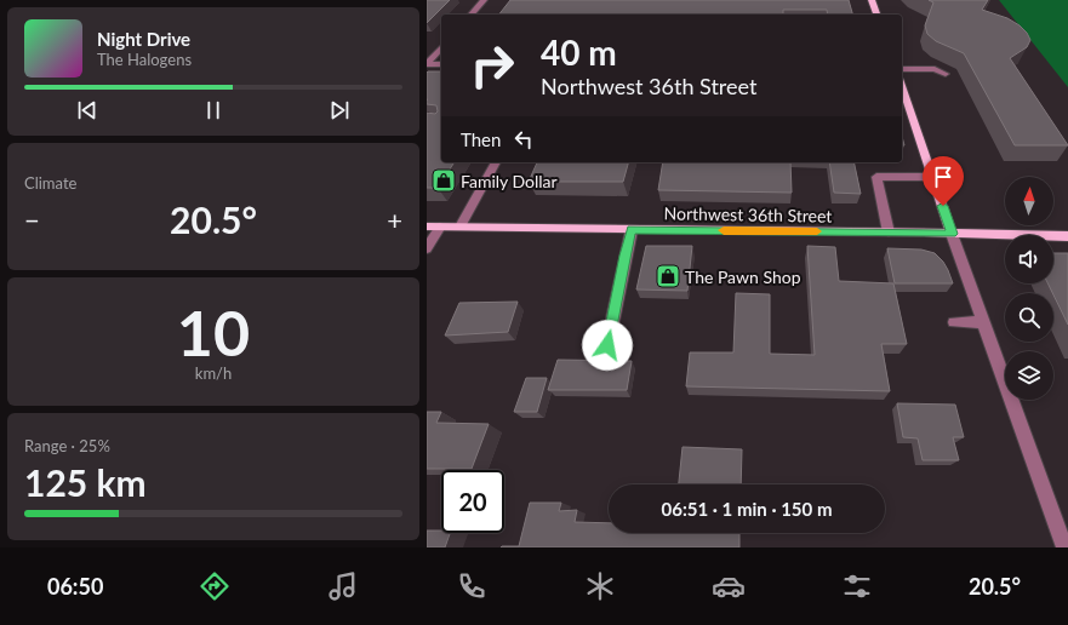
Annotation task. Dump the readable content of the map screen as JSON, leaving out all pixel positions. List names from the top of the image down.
{
  "streets": {
    "main road": ["Northwest 36th Street"]
  },
  "places": {
    "shop": ["Family Dollar", "The Pawn Shop"]
  },
  "north": "top",
  "page": {
    "turn": ["40 m", "Northwest 36th Street"],
    "song": ["Night Drive", "The Halogens"],
    "then": "Then",
    "tile": [
      "Climate",
      ["10", "km/h"],
      ["Range · 25%", "125 km"]
    ],
    "heat": ["−", "20.5°", "+"],
    "limit": "20",
    "trip": "06:51 · 1 min · 150 m",
    "tabs": ["06:50", "20.5°"]
  }
}
